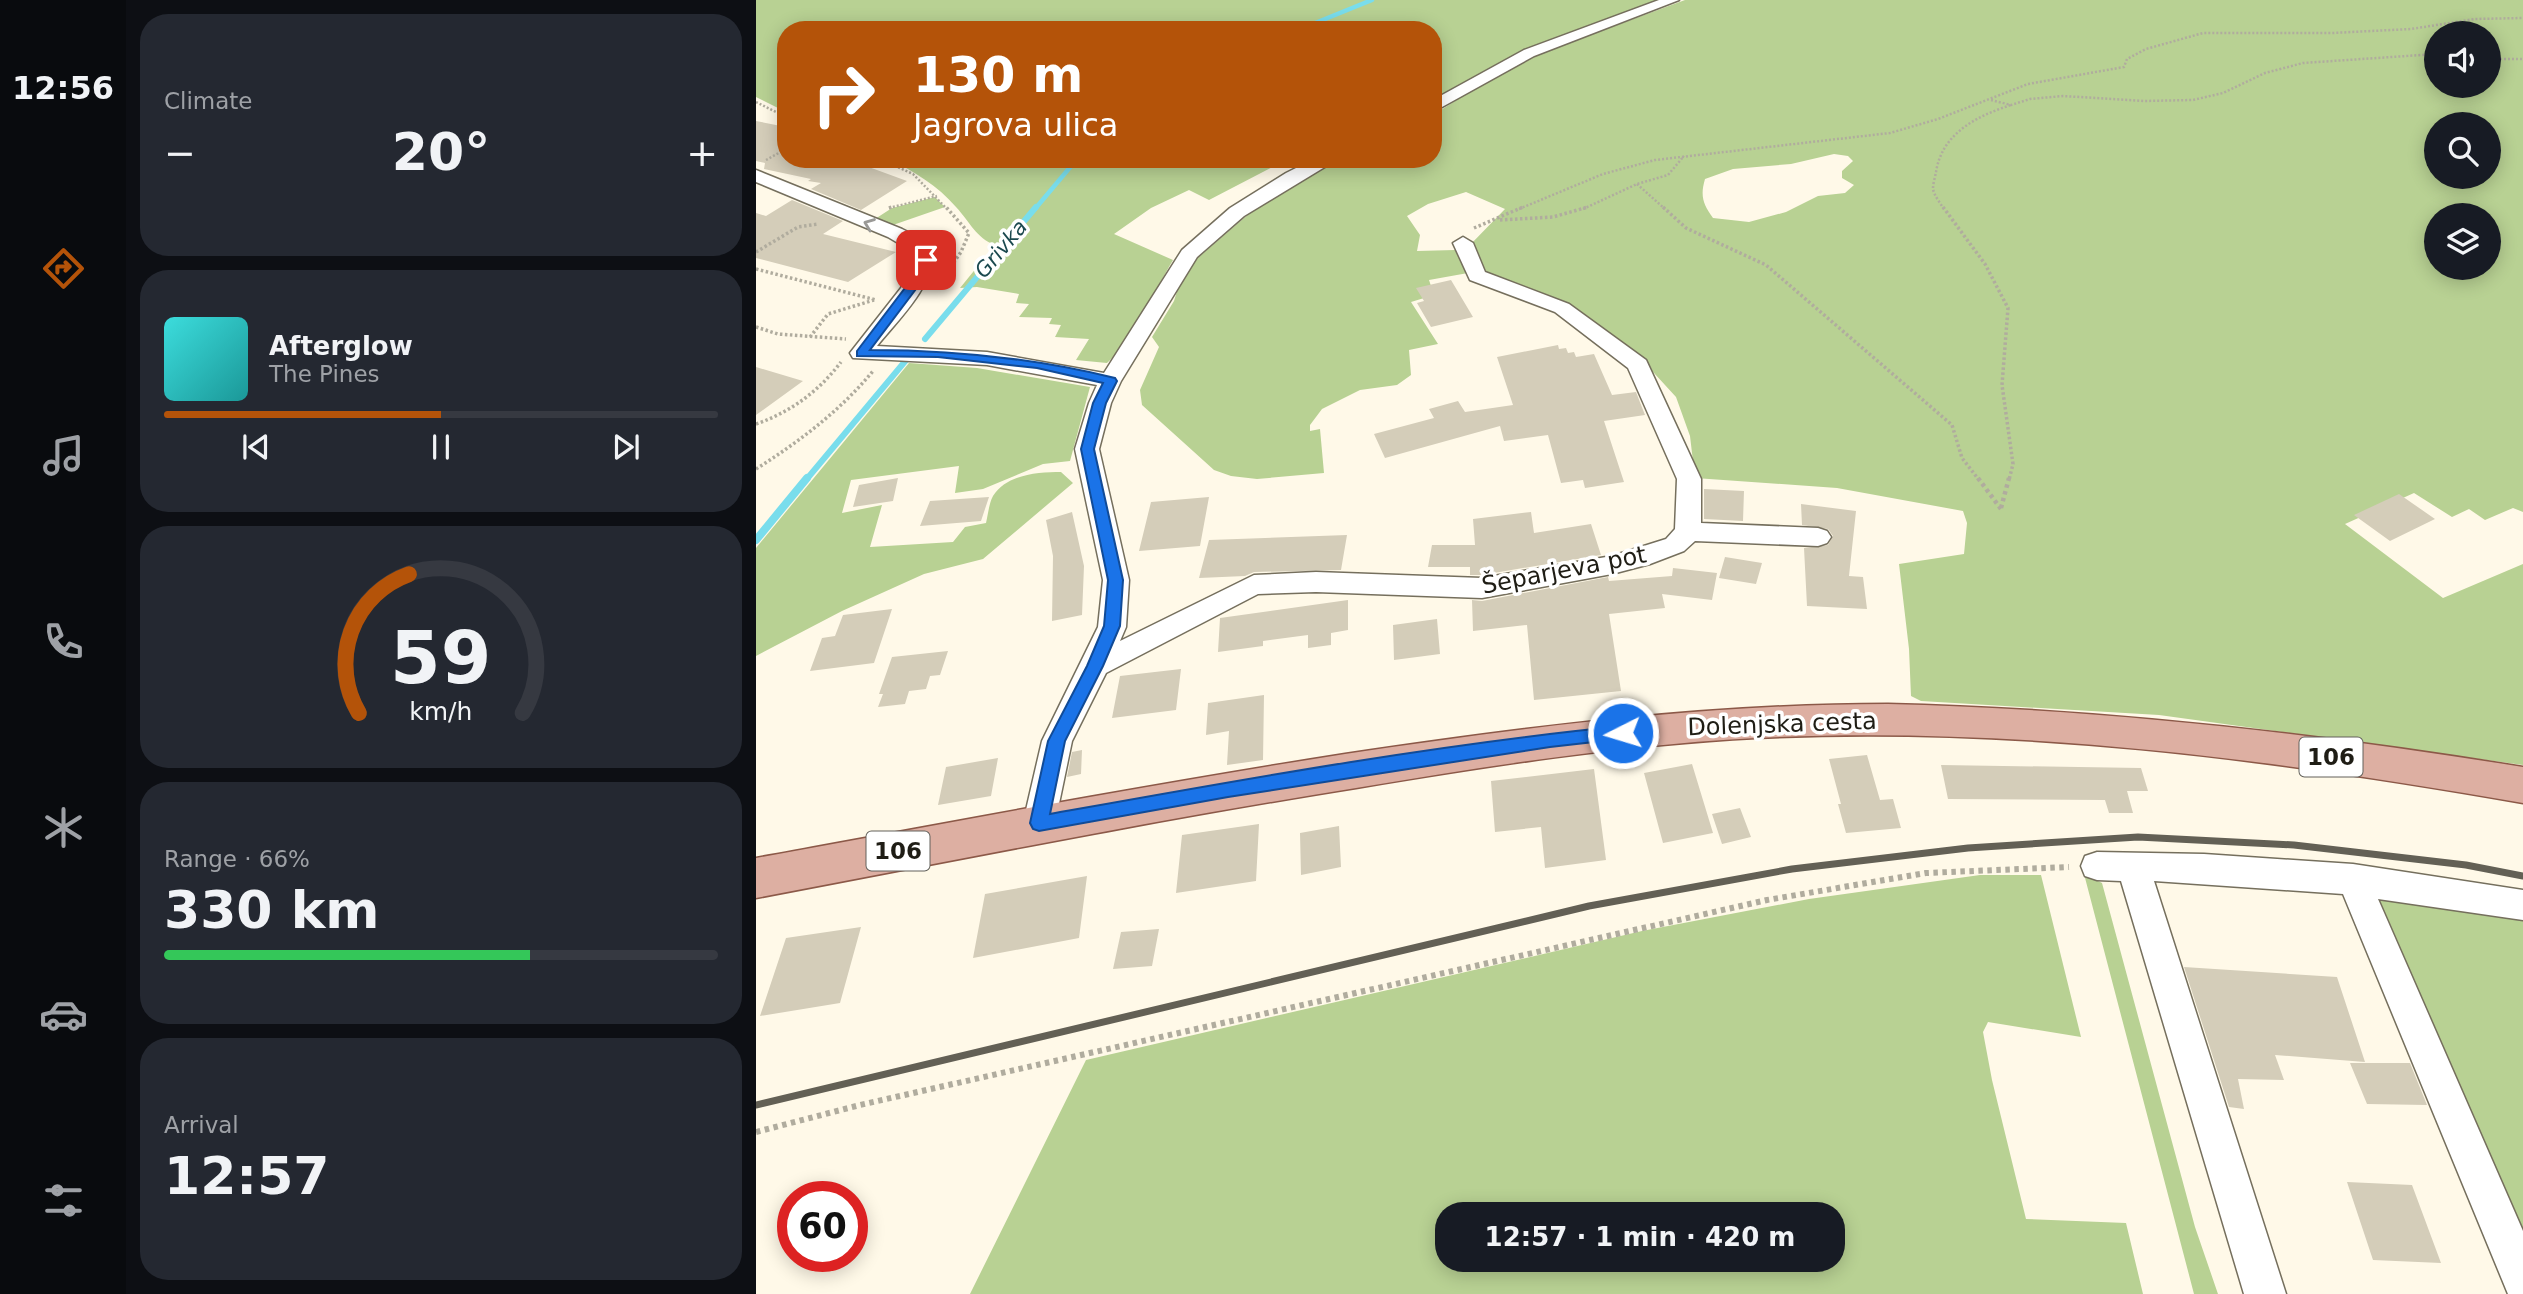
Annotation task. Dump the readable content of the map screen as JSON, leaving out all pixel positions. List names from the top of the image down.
{
  "streets": {
    "main road": ["Dolenjska cesta", "106"],
    "street": ["Šeparjeva pot"]
  },
  "water": ["Grivka"],
  "page": {
    "tabs": "12:56",
    "tile": [
      "Climate",
      ["Range · 66%", "330 km"],
      ["Arrival", "12:57"]
    ],
    "turn": ["130 m", "Jagrova ulica"],
    "heat": ["−", "20°", "+"],
    "song": ["Afterglow", "The Pines"],
    "limit": "60",
    "trip": "12:57 · 1 min · 420 m",
    "gauge": ["59", "km/h"]
  }
}
